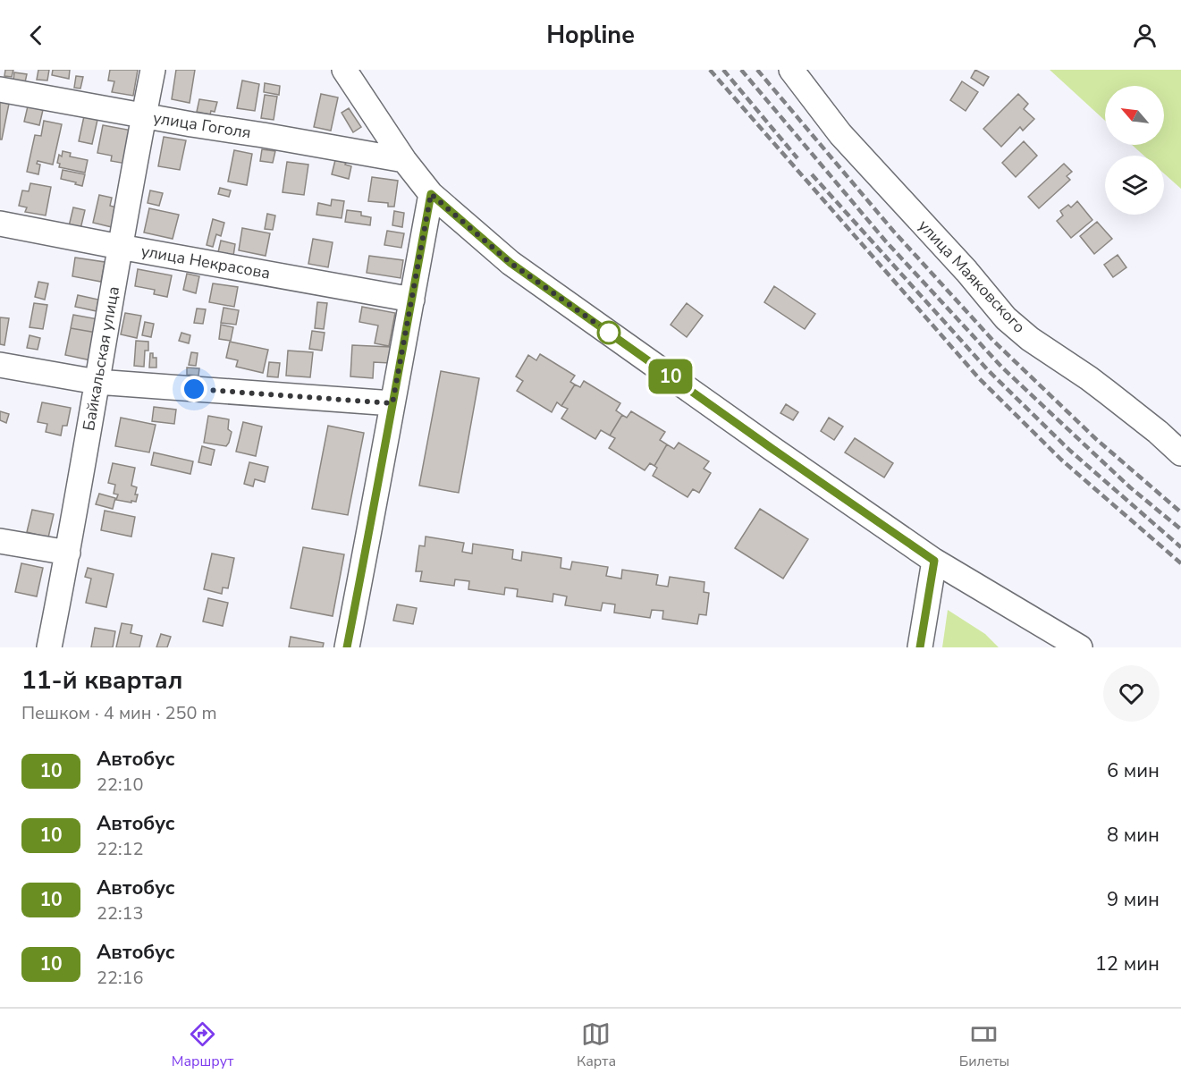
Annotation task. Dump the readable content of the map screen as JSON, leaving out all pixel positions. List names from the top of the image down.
{
  "streets": {
    "street": [
      "улица Гоголя",
      "улица Некрасова",
      "улица Маяковского",
      "Байкальская улица"
    ]
  },
  "crossings": [
    ["улица Гоголя", "Байкальская улица"],
    ["улица Некрасова", "Байкальская улица"]
  ],
  "lines": ["bus line 10"],
  "north": "top left",
  "page": {
    "header": "Hopline",
    "on_map": "10",
    "heading": ["11-й квартал", "Пешком · 4 мин · 250 m"],
    "list": [
      {
        "mark": "10",
        "name": "Автобус",
        "note": "22:10",
        "value": "6 мин"
      },
      {
        "mark": "10",
        "name": "Автобус",
        "note": "22:12",
        "value": "8 мин"
      },
      {
        "mark": "10",
        "name": "Автобус",
        "note": "22:13",
        "value": "9 мин"
      },
      {
        "mark": "10",
        "name": "Автобус",
        "note": "22:16",
        "value": "12 мин"
      }
    ],
    "tabs": ["Маршрут", "Карта", "Билеты"]
  }
}
